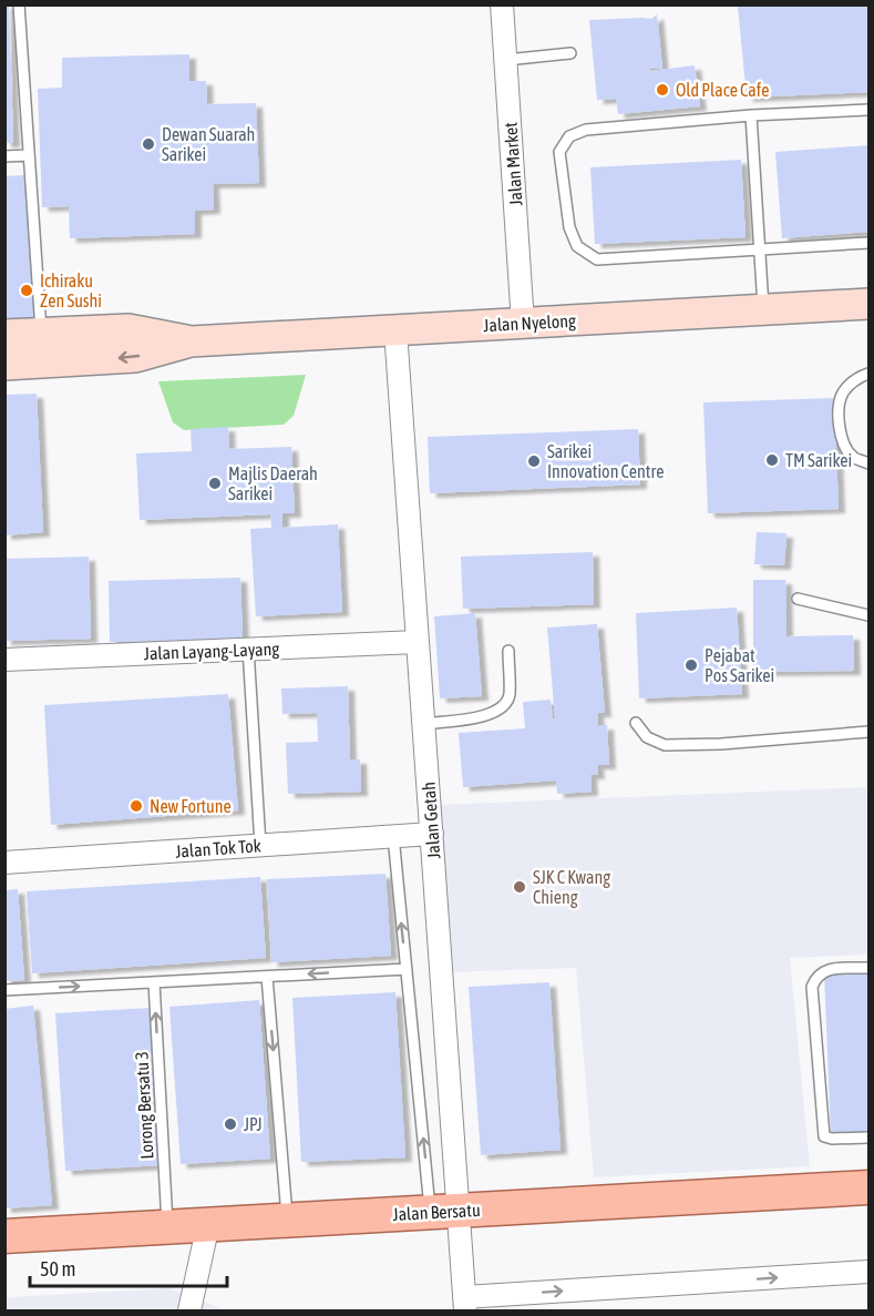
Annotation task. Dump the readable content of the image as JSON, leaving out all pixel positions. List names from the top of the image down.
{
  "streets": {
    "main road": ["Jalan Nyelong", "Jalan Bersatu"],
    "street": [
      "Jalan Market",
      "Jalan Layang-Layang",
      "Jalan Getah",
      "Jalan Tok Tok"
    ],
    "lane": ["Lorong Bersatu 3"]
  },
  "crossings": [
    ["Jalan Market", "Jalan Nyelong"],
    ["Jalan Nyelong", "Jalan Getah"],
    ["Jalan Layang-Layang", "Jalan Getah"],
    ["Jalan Getah", "Jalan Tok Tok"],
    ["Jalan Getah", "Jalan Bersatu"],
    ["Lorong Bersatu 3", "Jalan Bersatu"]
  ],
  "one_way": ["Lorong Bersatu 3"],
  "places": [
    "Old Place Cafe",
    "Dewan Suarah Sarikei",
    "Ichiraku Zen Sushi",
    "TM Sarikei",
    "Sarikei Innovation Centre",
    "Majlis Daerah Sarikei",
    "Pejabat Pos Sarikei",
    "New Fortune",
    "SJK C Kwang Chieng",
    "JPJ"
  ],
  "scale_bar": "50 m"
}
